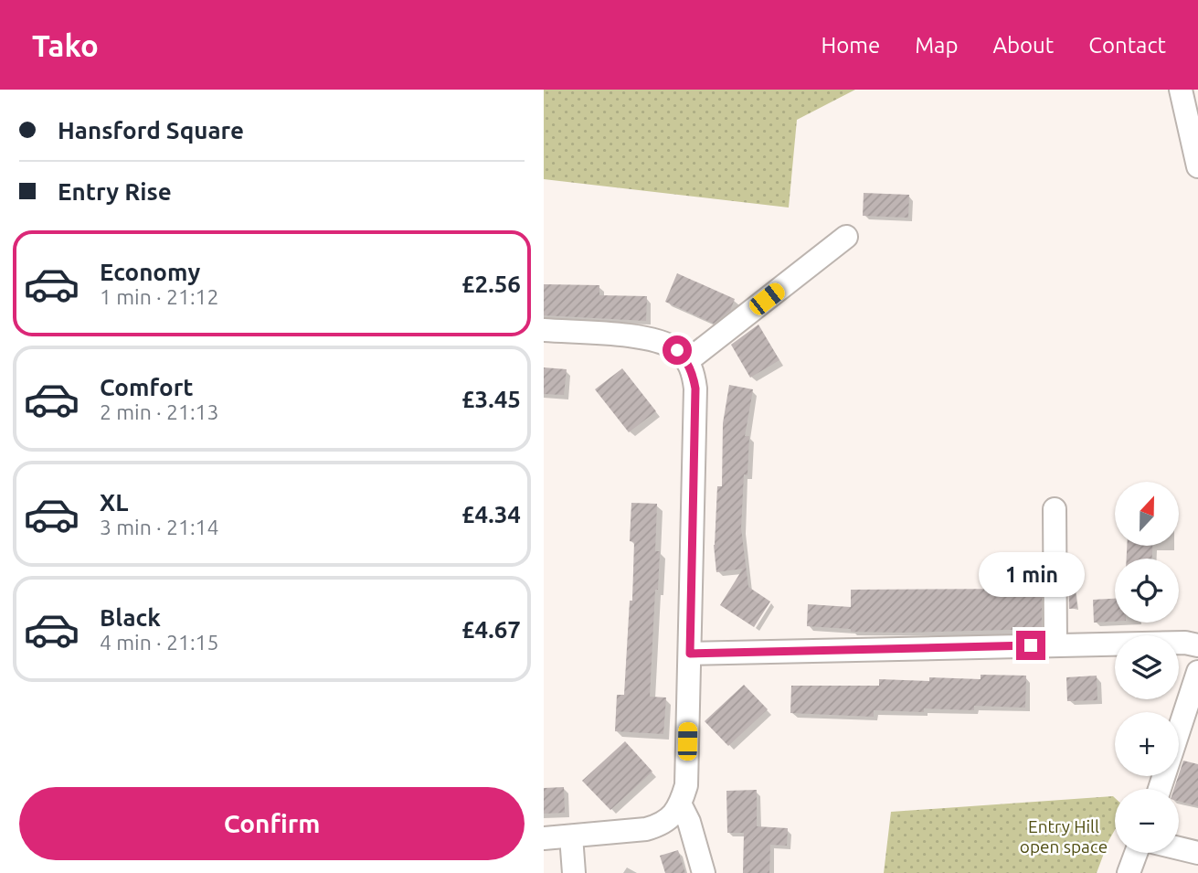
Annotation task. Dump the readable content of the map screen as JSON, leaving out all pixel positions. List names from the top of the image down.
{
  "parks": ["Entry Hill open space"],
  "north": "top",
  "page": {
    "header": "Tako",
    "nav": [
      "Home",
      "Map",
      "About",
      "Contact"
    ],
    "banner": ["Hansford Square", "Entry Rise"],
    "list": [
      {
        "name": "Economy",
        "note": "1 min · 21:12",
        "value": "£2.56"
      },
      {
        "name": "Comfort",
        "note": "2 min · 21:13",
        "value": "£3.45"
      },
      {
        "name": "XL",
        "note": "3 min · 21:14",
        "value": "£4.34"
      },
      {
        "name": "Black",
        "note": "4 min · 21:15",
        "value": "£4.67"
      }
    ],
    "map_buttons": ["+", "−"],
    "bubble": "1 min",
    "buttons": "Confirm"
  }
}
